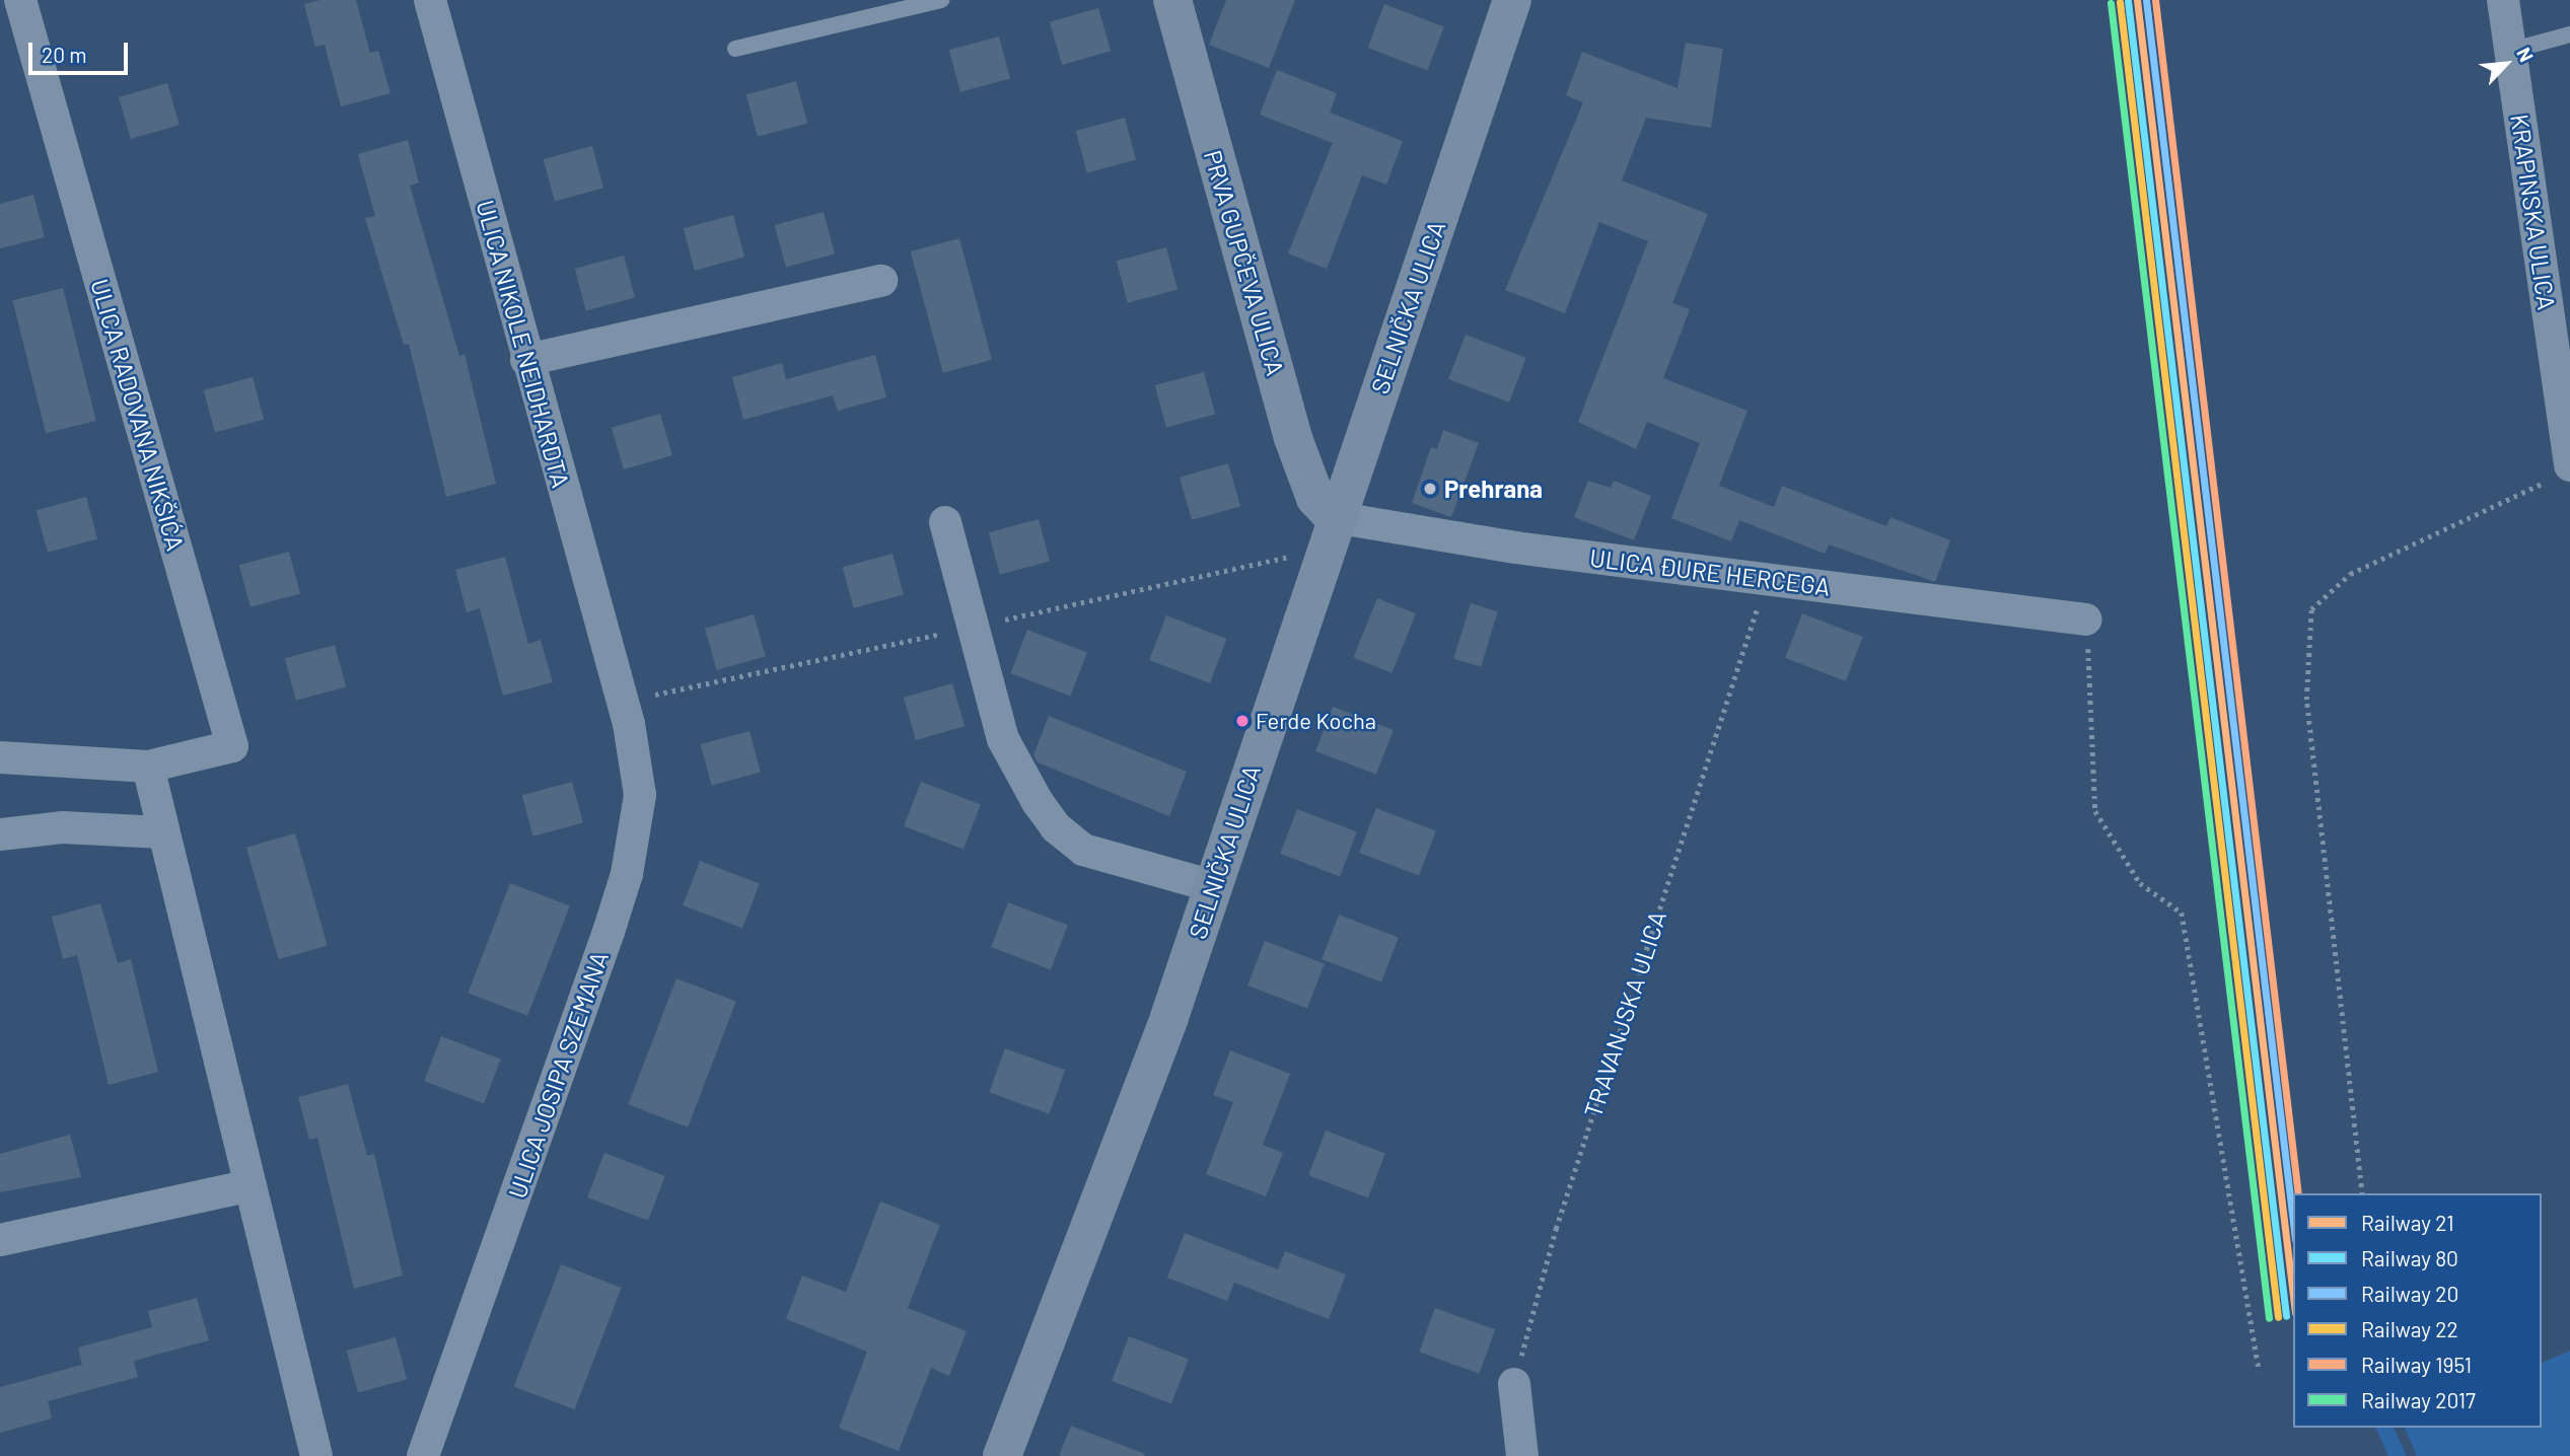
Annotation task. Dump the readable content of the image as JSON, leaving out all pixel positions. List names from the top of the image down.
{
  "streets": {
    "street": [
      "KRAPINSKA ULICA",
      "PRVA GUPČEVA ULICA",
      "SELNIČKA ULICA",
      "ULICA NIKOLE NEIDHARDTA",
      "ULICA RADOVANA NIKŠIĆA",
      "ULICA ĐURE HERCEGA",
      "ULICA JOSIPA SZEMANA"
    ],
    "path": ["TRAVANJSKA ULICA"]
  },
  "crossings": [
    ["PRVA GUPČEVA ULICA", "SELNIČKA ULICA"],
    ["PRVA GUPČEVA ULICA", "ULICA ĐURE HERCEGA"],
    ["SELNIČKA ULICA", "ULICA ĐURE HERCEGA"],
    ["ULICA NIKOLE NEIDHARDTA", "ULICA JOSIPA SZEMANA"],
    ["ULICA ĐURE HERCEGA", "TRAVANJSKA ULICA"]
  ],
  "places": ["Prehrana", "Ferde Kocha"],
  "lines": [
    "rail line 21",
    "rail line 20",
    "rail line 1951",
    "rail line 80",
    "rail line 22",
    "rail line 2017"
  ],
  "legend": [
    "Railway 21",
    "Railway 80",
    "Railway 20",
    "Railway 22",
    "Railway 1951",
    "Railway 2017"
  ],
  "scale_bar": "20 m",
  "north": "top right"
}
